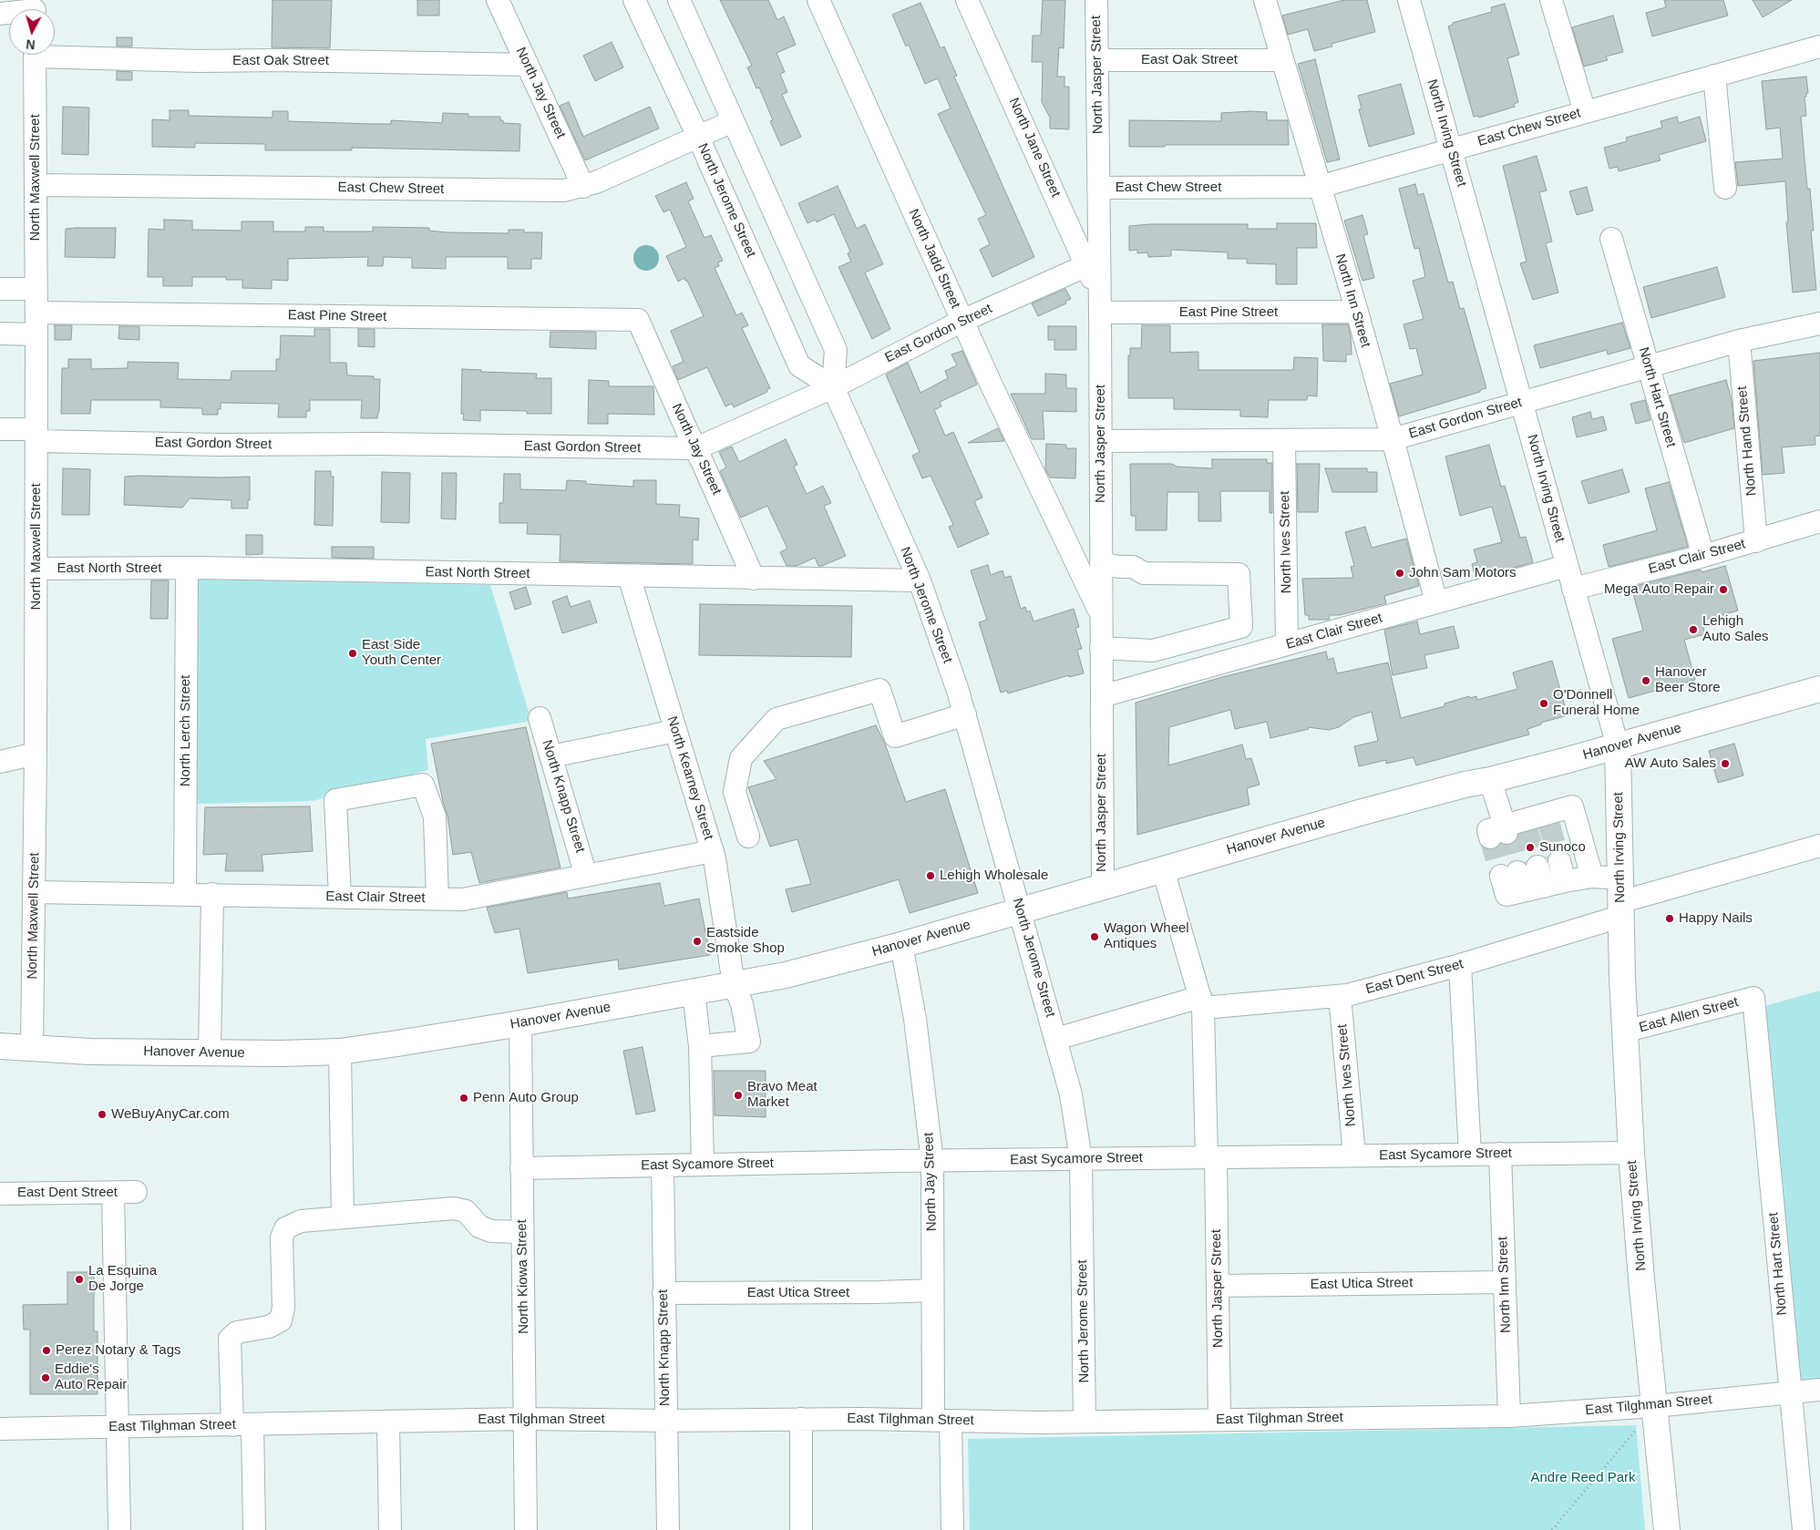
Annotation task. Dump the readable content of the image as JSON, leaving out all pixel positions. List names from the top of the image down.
{
  "streets": {
    "main road": ["North Irving Street", "Hanover Avenue"],
    "street": [
      "East Oak Street",
      "North Jasper Street",
      "North Jay Street",
      "East Chew Street",
      "North Jane Street",
      "North Maxwell Street",
      "North Jerome Street",
      "North Jadd Street",
      "North Inn Street",
      "East Pine Street",
      "East Gordon Street",
      "North Hart Street",
      "North Hand Street",
      "North Ives Street",
      "East Clair Street",
      "East North Street",
      "North Lerch Street",
      "North Kearney Street",
      "North Knapp Street",
      "East Dent Street",
      "East Allen Street",
      "East Sycamore Street",
      "North Kiowa Street",
      "East Utica Street",
      "East Tilghman Street"
    ]
  },
  "crossings": [
    ["East Oak Street", "North Jasper Street"],
    ["East Oak Street", "North Jay Street"],
    ["East Oak Street", "North Inn Street"],
    ["North Jasper Street", "East Chew Street"],
    ["North Jasper Street", "North Jane Street"],
    ["North Jasper Street", "North Jadd Street"],
    ["North Jasper Street", "East Pine Street"],
    ["North Jasper Street", "East Gordon Street"],
    ["North Jasper Street", "East Clair Street"],
    ["North Jasper Street", "Hanover Avenue"],
    ["North Jasper Street", "East Dent Street"],
    ["North Jasper Street", "East Sycamore Street"],
    ["North Jasper Street", "East Utica Street"],
    ["North Jasper Street", "East Tilghman Street"],
    ["North Jay Street", "East Chew Street"],
    ["North Jay Street", "East Pine Street"],
    ["North Jay Street", "East Gordon Street"],
    ["North Jay Street", "East North Street"],
    ["North Jay Street", "Hanover Avenue"],
    ["North Jay Street", "East Sycamore Street"],
    ["North Jay Street", "East Utica Street"],
    ["North Jay Street", "East Tilghman Street"],
    ["East Chew Street", "North Irving Street"],
    ["East Chew Street", "North Maxwell Street"],
    ["East Chew Street", "North Jerome Street"],
    ["East Chew Street", "North Inn Street"],
    ["North Irving Street", "East Gordon Street"],
    ["North Irving Street", "East Clair Street"],
    ["North Irving Street", "Hanover Avenue"],
    ["North Irving Street", "East Dent Street"],
    ["North Irving Street", "East Allen Street"],
    ["North Irving Street", "East Sycamore Street"],
    ["North Irving Street", "East Tilghman Street"],
    ["North Jane Street", "East Pine Street"],
    ["North Jane Street", "East Gordon Street"],
    ["North Maxwell Street", "East Pine Street"],
    ["North Maxwell Street", "East Gordon Street"],
    ["North Maxwell Street", "East Clair Street"],
    ["North Maxwell Street", "East North Street"],
    ["North Maxwell Street", "Hanover Avenue"],
    ["North Jerome Street", "East Gordon Street"],
    ["North Jerome Street", "East North Street"],
    ["North Jerome Street", "Hanover Avenue"],
    ["North Jerome Street", "East Dent Street"],
    ["North Jerome Street", "East Sycamore Street"],
    ["North Jerome Street", "East Tilghman Street"],
    ["North Jadd Street", "East Gordon Street"],
    ["North Inn Street", "East Pine Street"],
    ["North Inn Street", "East Gordon Street"],
    ["North Inn Street", "East Clair Street"],
    ["North Inn Street", "East Sycamore Street"],
    ["North Inn Street", "East Utica Street"],
    ["North Inn Street", "East Tilghman Street"],
    ["East Gordon Street", "North Hart Street"],
    ["East Gordon Street", "North Hand Street"],
    ["East Gordon Street", "North Ives Street"],
    ["North Hart Street", "East Clair Street"],
    ["North Hart Street", "East Allen Street"],
    ["North Hart Street", "East Tilghman Street"],
    ["North Hand Street", "East Clair Street"],
    ["North Ives Street", "East Clair Street"],
    ["North Ives Street", "East Dent Street"],
    ["North Ives Street", "East Sycamore Street"],
    ["East Clair Street", "North Lerch Street"],
    ["East Clair Street", "North Kearney Street"],
    ["East Clair Street", "North Knapp Street"],
    ["East North Street", "North Lerch Street"],
    ["East North Street", "North Kearney Street"],
    ["Hanover Avenue", "North Kearney Street"],
    ["Hanover Avenue", "North Kiowa Street"],
    ["North Knapp Street", "East Sycamore Street"],
    ["North Knapp Street", "East Utica Street"],
    ["North Knapp Street", "East Tilghman Street"],
    ["East Sycamore Street", "North Kiowa Street"],
    ["North Kiowa Street", "East Tilghman Street"]
  ],
  "parks": ["Andre Reed Park"],
  "places": [
    "John Sam Motors",
    "Mega Auto Repair",
    "Lehigh Auto Sales",
    "East Side Youth Center",
    "Hanover Beer Store",
    "O'Donnell Funeral Home",
    "AW Auto Sales",
    "Sunoco",
    "Lehigh Wholesale",
    "Happy Nails",
    "Wagon Wheel Antiques",
    "Eastside Smoke Shop",
    "Bravo Meat Market",
    "Penn Auto Group",
    "WeBuyAnyCar.com",
    "La Esquina De Jorge",
    "Perez Notary & Tags",
    "Eddie's Auto Repair"
  ],
  "north": "bottom"
}
